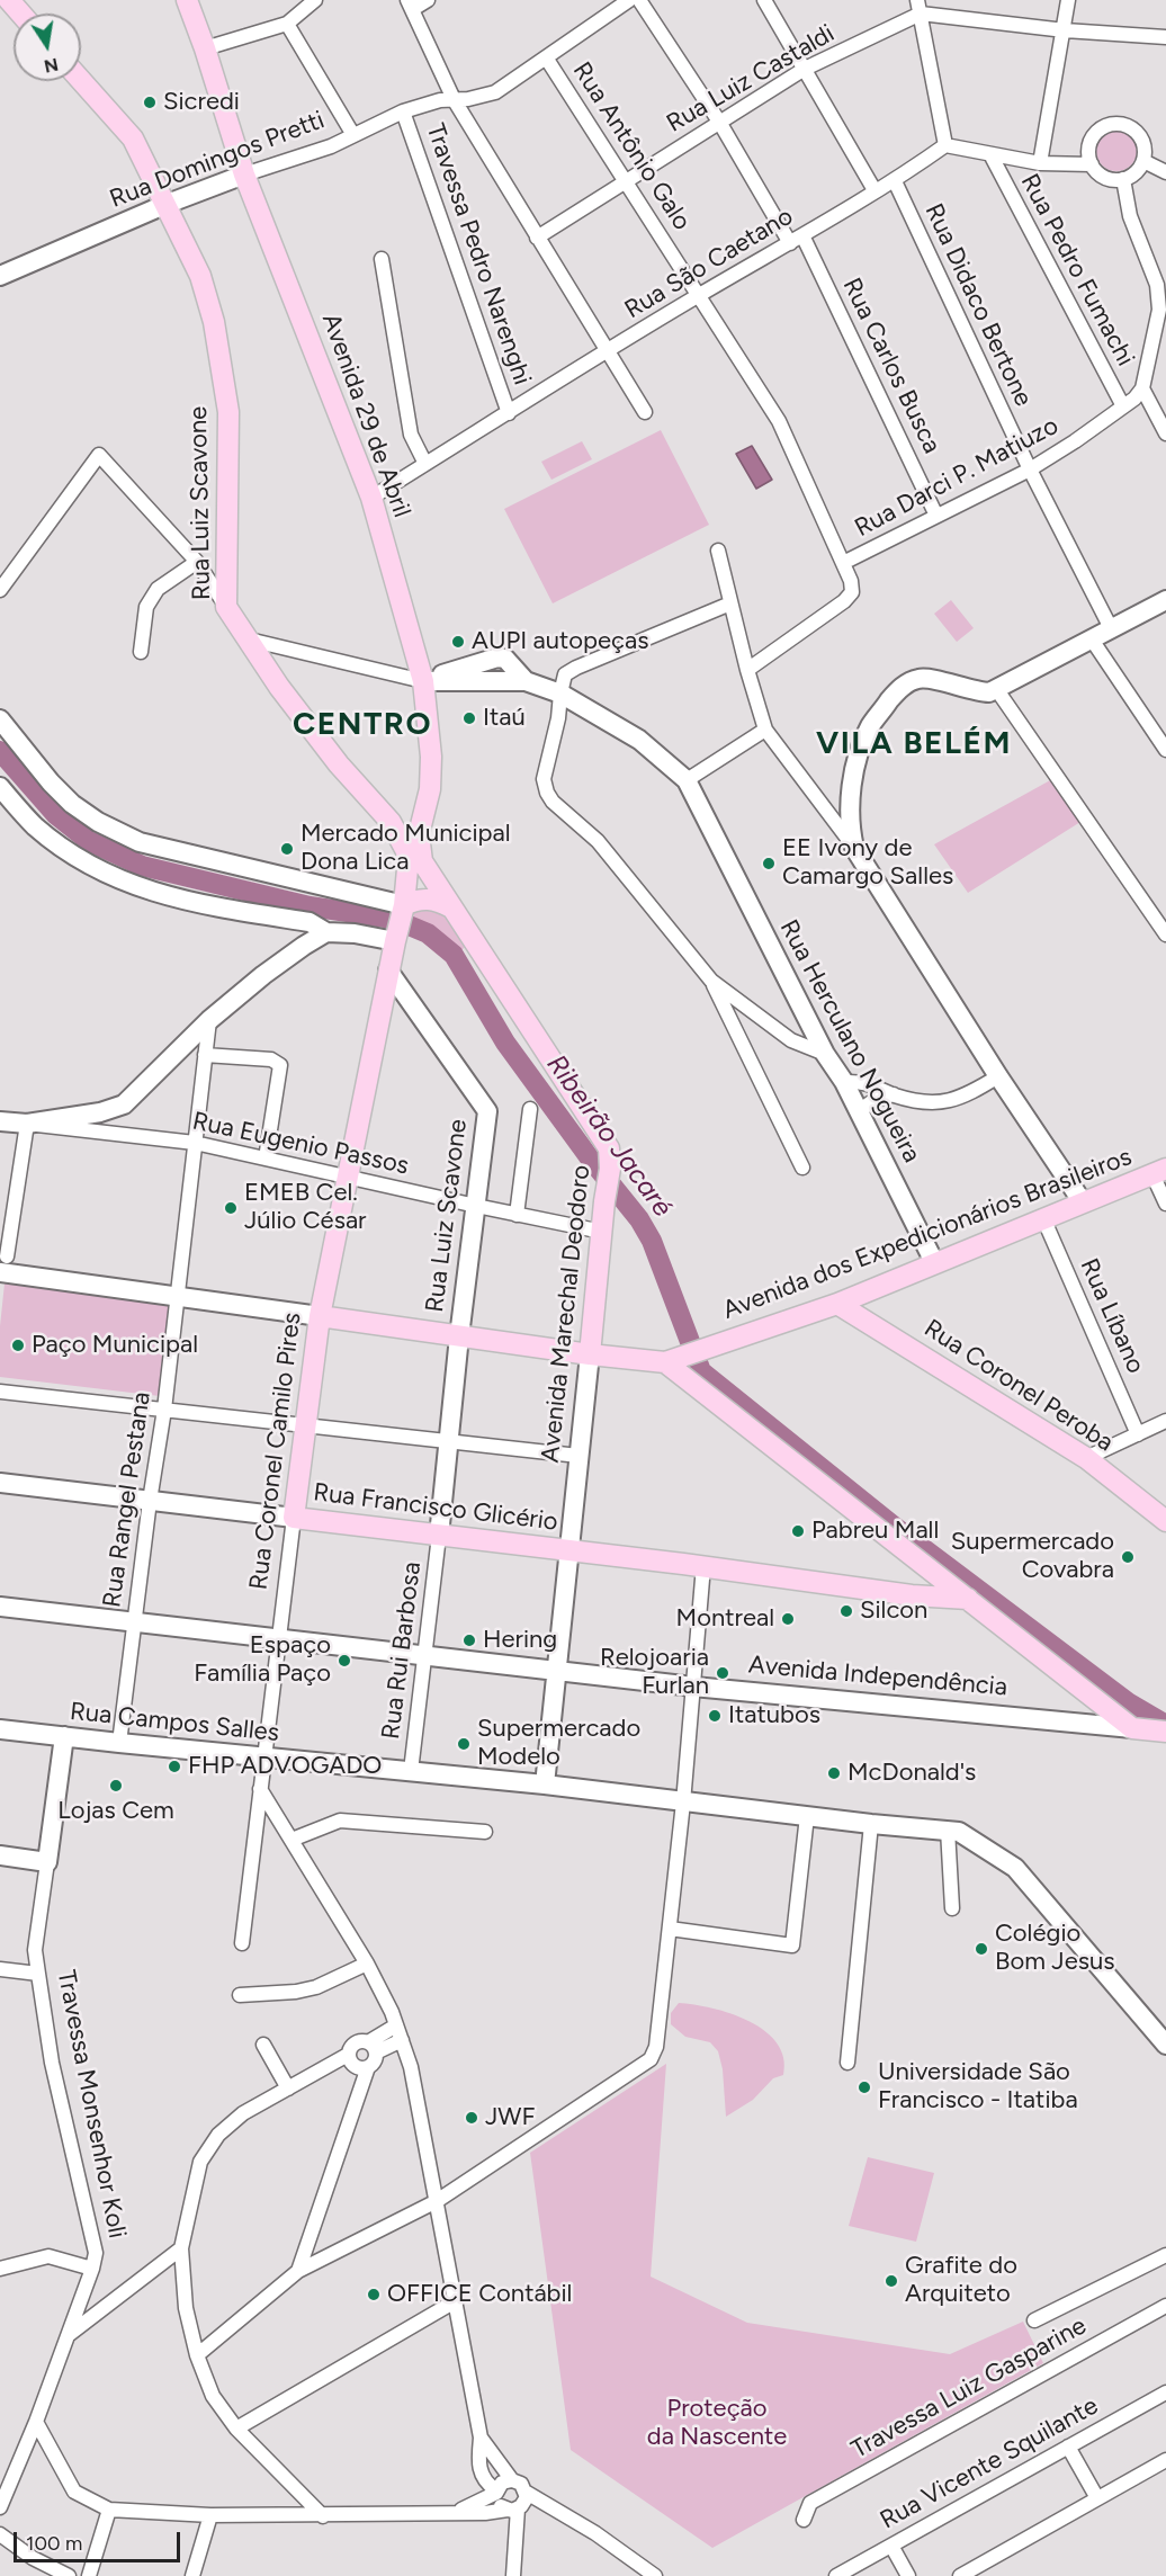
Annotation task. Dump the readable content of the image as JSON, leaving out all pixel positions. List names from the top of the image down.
{
  "streets": {
    "main road": [
      "Rua Domingos Pretti",
      "Avenida 29 de Abril",
      "Rua Luiz Scavone",
      "Rua Herculano Nogueira",
      "Avenida dos Expedicionários Brasileiros",
      "Avenida Marechal Deodoro",
      "Rua Coronel Peroba",
      "Rua Coronel Camilo Pires",
      "Rua Francisco Glicério",
      "Avenida Independência",
      "Rua Campos Salles",
      "Travessa Monsenhor Koli"
    ],
    "street": [
      "Rua Luiz Castaldi",
      "Rua Antônio Galo",
      "Travessa Pedro Narenghi",
      "Rua São Caetano",
      "Rua Pedro Fumachi",
      "Rua Didaco Bertone",
      "Rua Carlos Busca",
      "Rua Darci P. Matiuzo",
      "Rua Eugenio Passos",
      "Rua Líbano",
      "Rua Rangel Pestana",
      "Rua Rui Barbosa",
      "Travessa Luiz Gasparine",
      "Rua Vicente Squilante"
    ]
  },
  "crossings": [
    ["Rua Luiz Castaldi", "Rua Antônio Galo"],
    ["Rua Luiz Castaldi", "Rua Carlos Busca"],
    ["Rua Antônio Galo", "Rua Domingos Pretti"],
    ["Rua Antônio Galo", "Rua São Caetano"],
    ["Rua Antônio Galo", "Rua Darci P. Matiuzo"],
    ["Rua Domingos Pretti", "Travessa Pedro Narenghi"],
    ["Rua Domingos Pretti", "Avenida 29 de Abril"],
    ["Rua Domingos Pretti", "Rua Luiz Scavone"],
    ["Travessa Pedro Narenghi", "Rua São Caetano"],
    ["Rua São Caetano", "Rua Didaco Bertone"],
    ["Rua São Caetano", "Rua Carlos Busca"],
    ["Rua São Caetano", "Avenida 29 de Abril"],
    ["Rua Pedro Fumachi", "Rua Darci P. Matiuzo"],
    ["Rua Didaco Bertone", "Rua Darci P. Matiuzo"],
    ["Rua Carlos Busca", "Rua Darci P. Matiuzo"],
    ["Avenida 29 de Abril", "Rua Herculano Nogueira"],
    ["Avenida 29 de Abril", "Avenida Marechal Deodoro"],
    ["Rua Luiz Scavone", "Rua Eugenio Passos"],
    ["Rua Luiz Scavone", "Rua Coronel Camilo Pires"],
    ["Rua Luiz Scavone", "Rua Francisco Glicério"],
    ["Rua Luiz Scavone", "Rua Rui Barbosa"],
    ["Rua Herculano Nogueira", "Avenida dos Expedicionários Brasileiros"],
    ["Rua Eugenio Passos", "Avenida Marechal Deodoro"],
    ["Rua Eugenio Passos", "Rua Coronel Camilo Pires"],
    ["Rua Eugenio Passos", "Rua Rangel Pestana"],
    ["Avenida dos Expedicionários Brasileiros", "Rua Líbano"],
    ["Avenida dos Expedicionários Brasileiros", "Rua Coronel Peroba"],
    ["Avenida Marechal Deodoro", "Rua Francisco Glicério"],
    ["Avenida Marechal Deodoro", "Avenida Independência"],
    ["Avenida Marechal Deodoro", "Rua Campos Salles"],
    ["Rua Coronel Camilo Pires", "Rua Francisco Glicério"],
    ["Rua Coronel Camilo Pires", "Avenida Independência"],
    ["Rua Coronel Camilo Pires", "Rua Campos Salles"],
    ["Rua Rangel Pestana", "Rua Francisco Glicério"],
    ["Rua Rangel Pestana", "Avenida Independência"],
    ["Rua Rangel Pestana", "Rua Campos Salles"],
    ["Rua Francisco Glicério", "Rua Rui Barbosa"],
    ["Rua Rui Barbosa", "Avenida Independência"],
    ["Rua Rui Barbosa", "Rua Campos Salles"],
    ["Rua Campos Salles", "Travessa Monsenhor Koli"]
  ],
  "districts": ["CENTRO", "VILA BELÉM"],
  "water": ["Ribeirão Jacaré"],
  "parks": ["Proteção da Nascente"],
  "places": [
    "Sicredi",
    "AUPI autopeças",
    "Itaú",
    "Mercado Municipal Dona Lica",
    "EE Ivony de Camargo Salles",
    "EMEB Cel. Júlio César",
    "Paço Municipal",
    "Pabreu Mall",
    "Supermercado Covabra",
    "Silcon",
    "Montreal",
    "Hering",
    "Espaço Família Paço",
    "Relojoaria Furlan",
    "Itatubos",
    "Supermercado Modelo",
    "FHP ADVOGADO",
    "McDonald's",
    "Lojas Cem",
    "Colégio Bom Jesus",
    "Universidade São Francisco - Itatiba",
    "JWF",
    "Grafite do Arquiteto",
    "OFFICE Contábil"
  ],
  "scale_bar": "100 m",
  "north": "bottom"
}
